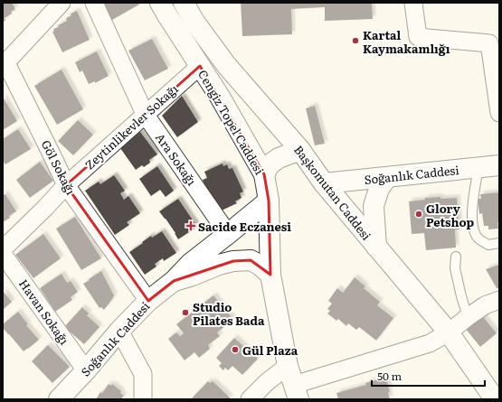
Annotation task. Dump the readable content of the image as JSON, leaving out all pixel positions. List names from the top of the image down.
{
  "streets": {
    "street": [
      "Cengiz Topel Caddesi",
      "Zeytinlikevler Sokağı",
      "Ara Sokağı",
      "Göl Sokağı",
      "Soğanlık Caddesi",
      "Başkomutan Caddesi",
      "Havan Sokağı"
    ]
  },
  "crossings": [
    ["Cengiz Topel Caddesi", "Zeytinlikevler Sokağı"],
    ["Cengiz Topel Caddesi", "Soğanlık Caddesi"],
    ["Zeytinlikevler Sokağı", "Ara Sokağı"],
    ["Zeytinlikevler Sokağı", "Göl Sokağı"],
    ["Ara Sokağı", "Soğanlık Caddesi"],
    ["Göl Sokağı", "Soğanlık Caddesi"],
    ["Soğanlık Caddesi", "Başkomutan Caddesi"],
    ["Soğanlık Caddesi", "Havan Sokağı"]
  ],
  "places": {
    "other": [
      "Kartal Kaymakamlığı",
      "Glory Petshop",
      "Studio Pilates Bada",
      "Gül Plaza"
    ],
    "health": ["Sacide Eczanesi"]
  },
  "scale_bar": "50 m"
}
